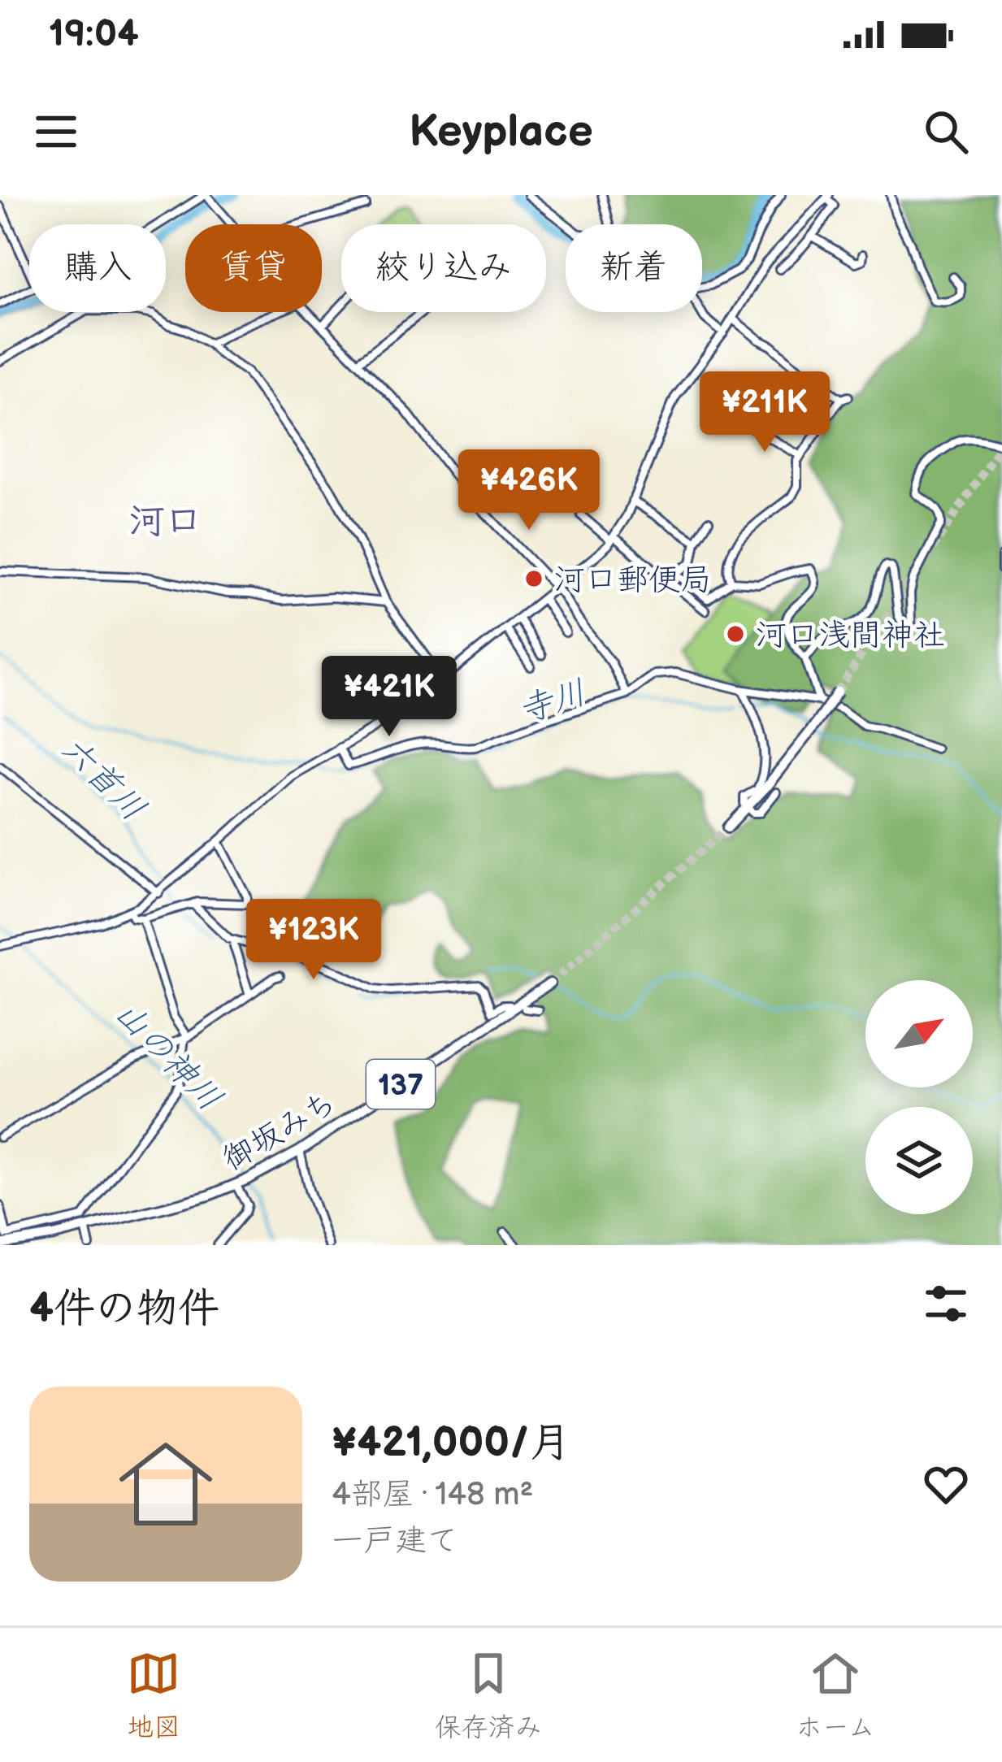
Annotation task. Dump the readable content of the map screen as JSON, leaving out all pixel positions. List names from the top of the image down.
{
  "streets": {
    "highway": ["137", "御坂みち"]
  },
  "districts": ["河口"],
  "water": ["寺川", "六首川", "山の神川"],
  "places": ["河口郵便局", "河口浅間神社"],
  "north": "top right",
  "page": {
    "status": "19:04",
    "header": "Keyplace",
    "chip": [
      "購入",
      "賃貸",
      "絞り込み",
      "新着"
    ],
    "price": [
      "¥211K",
      "¥426K",
      "¥421K",
      "¥123K"
    ],
    "heading": "4件の物件",
    "list": [
      {
        "name": "¥421,000/月",
        "note": "4部屋 · 148 m² · 一戸建て"
      }
    ],
    "tabs": ["地図", "保存済み", "ホーム"]
  }
}
